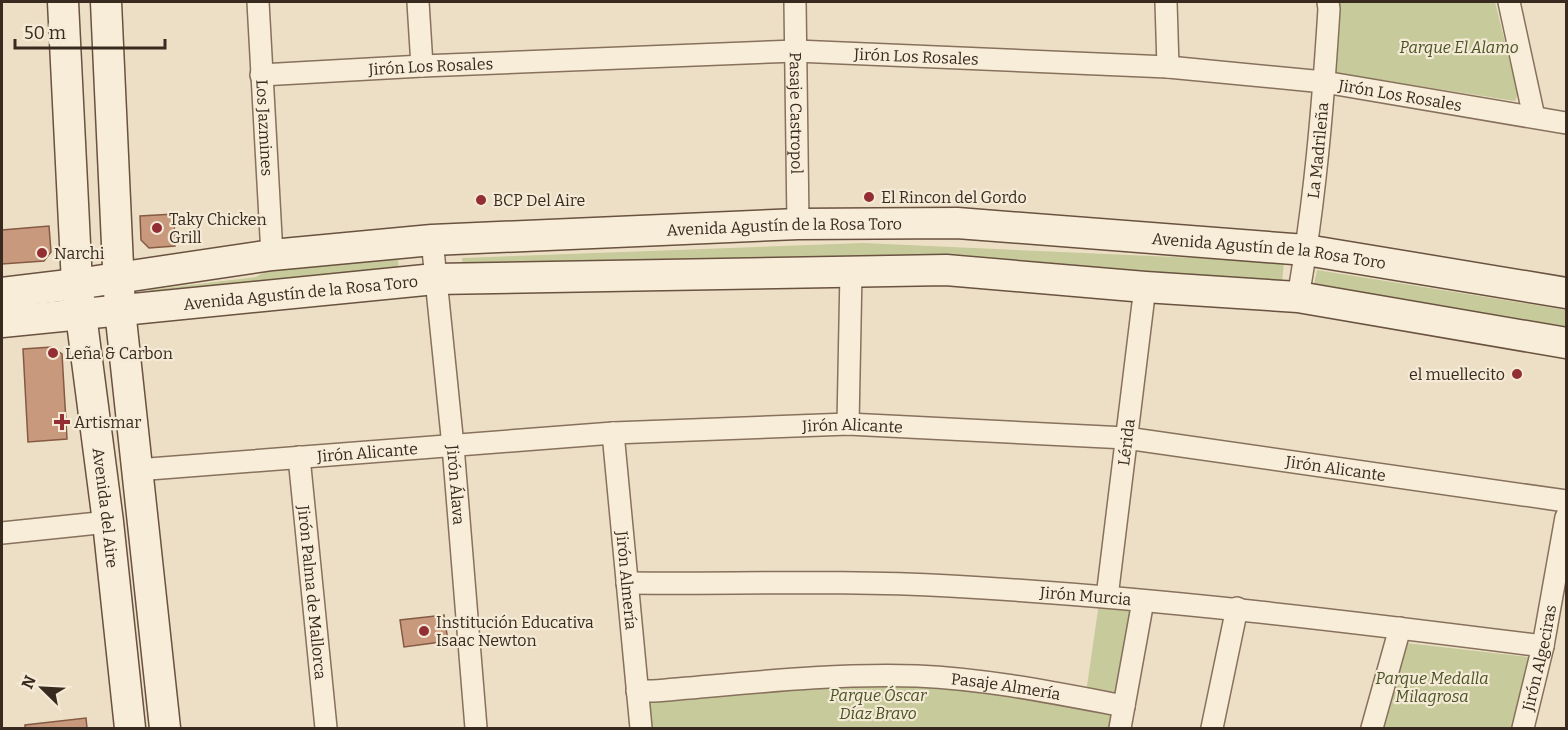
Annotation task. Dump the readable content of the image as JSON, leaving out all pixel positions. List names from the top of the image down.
{
  "streets": {
    "street": [
      "Jirón Los Rosales",
      "Pasaje Castropol",
      "Los Jazmines",
      "La Madrileña",
      "Avenida Agustín de la Rosa Toro",
      "Jirón Alicante",
      "Lérida",
      "Jirón Álava",
      "Avenida del Aire",
      "Jirón Almería",
      "Jirón Palma de Mallorca",
      "Jirón Murcia",
      "Jirón Algeciras",
      "Pasaje Almería"
    ]
  },
  "crossings": [
    ["Jirón Los Rosales", "Pasaje Castropol"],
    ["Jirón Los Rosales", "Los Jazmines"],
    ["Jirón Los Rosales", "La Madrileña"],
    ["Pasaje Castropol", "Avenida Agustín de la Rosa Toro"],
    ["Los Jazmines", "Avenida Agustín de la Rosa Toro"],
    ["La Madrileña", "Avenida Agustín de la Rosa Toro"],
    ["Avenida Agustín de la Rosa Toro", "Lérida"],
    ["Avenida Agustín de la Rosa Toro", "Jirón Álava"],
    ["Avenida Agustín de la Rosa Toro", "Avenida del Aire"],
    ["Jirón Alicante", "Lérida"],
    ["Jirón Alicante", "Jirón Álava"],
    ["Jirón Alicante", "Jirón Almería"],
    ["Jirón Alicante", "Jirón Palma de Mallorca"],
    ["Lérida", "Jirón Murcia"],
    ["Jirón Almería", "Jirón Murcia"],
    ["Jirón Almería", "Pasaje Almería"],
    ["Jirón Murcia", "Jirón Algeciras"]
  ],
  "parks": ["Parque El Alamo", "Parque Medalla Milagrosa", "Parque Óscar Díaz Bravo"],
  "places": {
    "other": [
      "El Rincon del Gordo",
      "BCP Del Aire",
      "Taky Chicken Grill",
      "Narchi",
      "Leña & Carbon",
      "el muellecito",
      "Institución Educativa Isaac Newton"
    ],
    "health": ["Artismar"]
  },
  "scale_bar": "50 m",
  "north": "top left"
}
